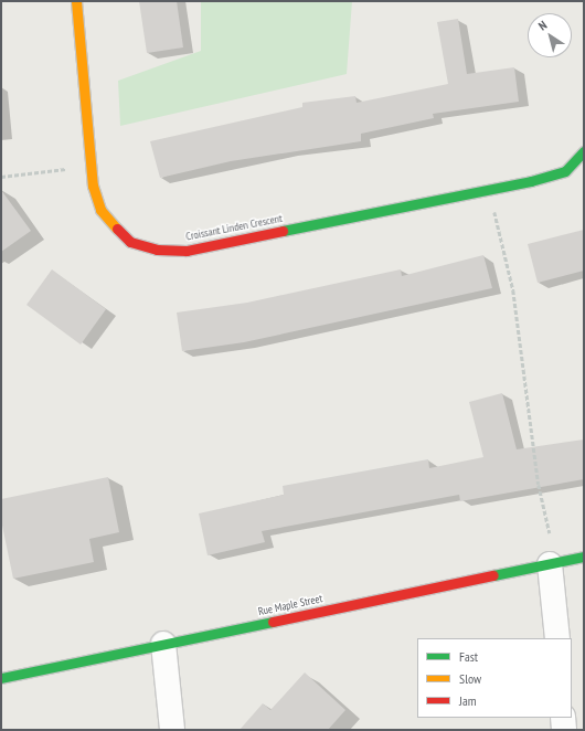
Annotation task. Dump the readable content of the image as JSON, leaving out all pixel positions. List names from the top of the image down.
{
  "streets": {
    "street": ["Croissant Linden Crescent", "Rue Maple Street"]
  },
  "legend": ["Fast", "Slow", "Jam"],
  "north": "top left"
}
